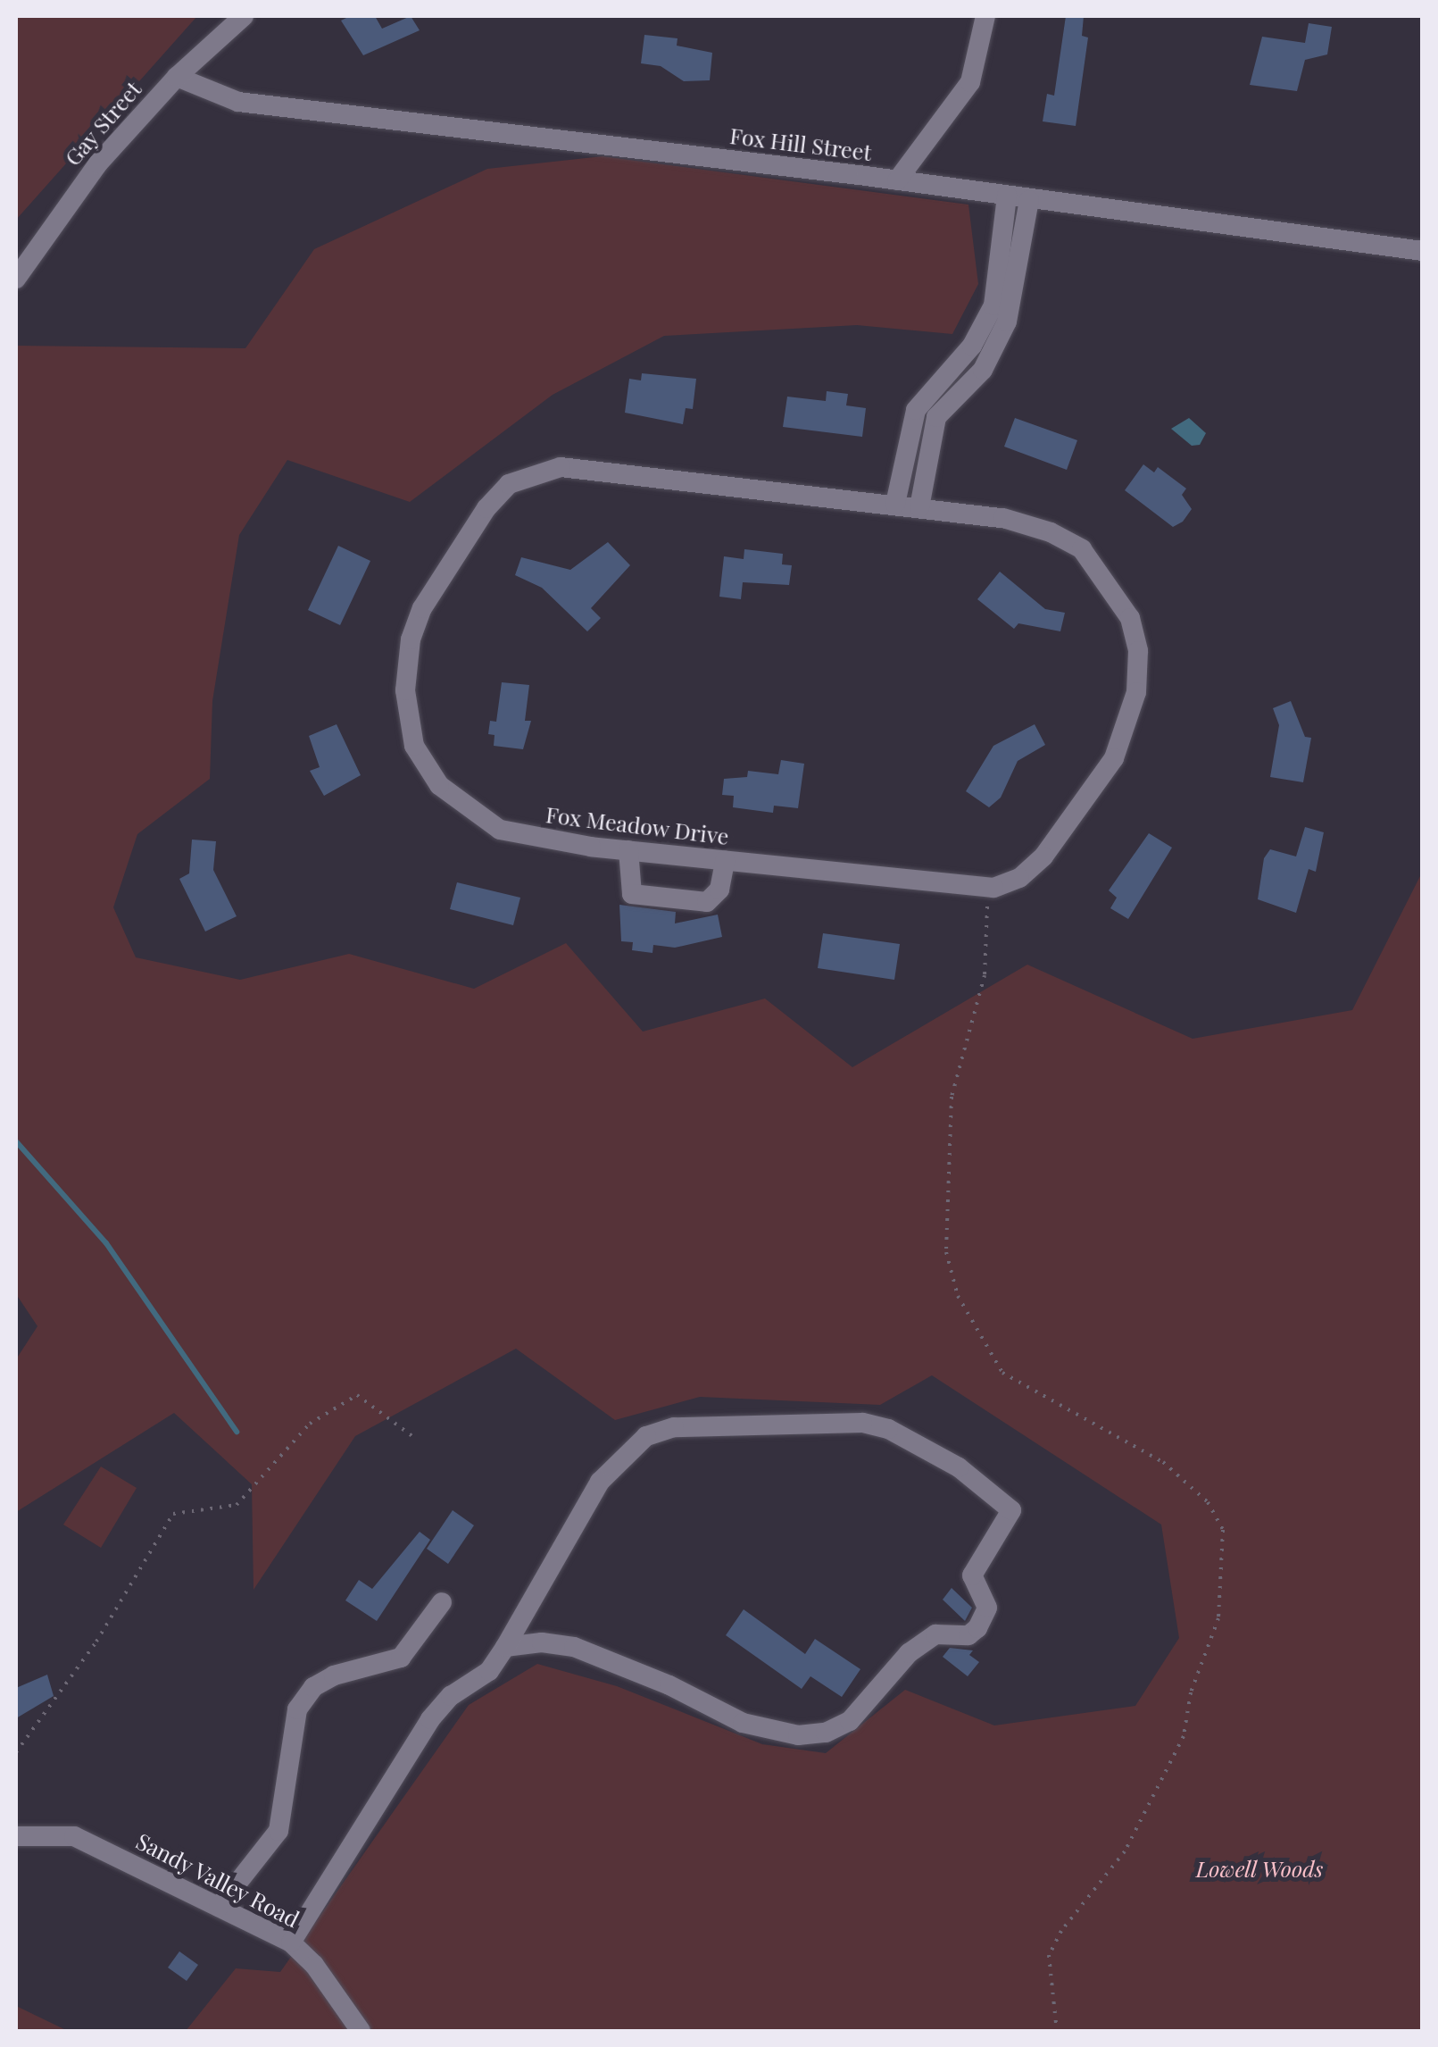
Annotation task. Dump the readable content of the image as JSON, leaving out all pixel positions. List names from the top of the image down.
{
  "streets": {
    "street": [
      "Gay Street",
      "Fox Hill Street",
      "Fox Meadow Drive",
      "Sandy Valley Road"
    ]
  },
  "crossings": [
    ["Gay Street", "Fox Hill Street"]
  ],
  "parks": ["Lowell Woods"]
}
